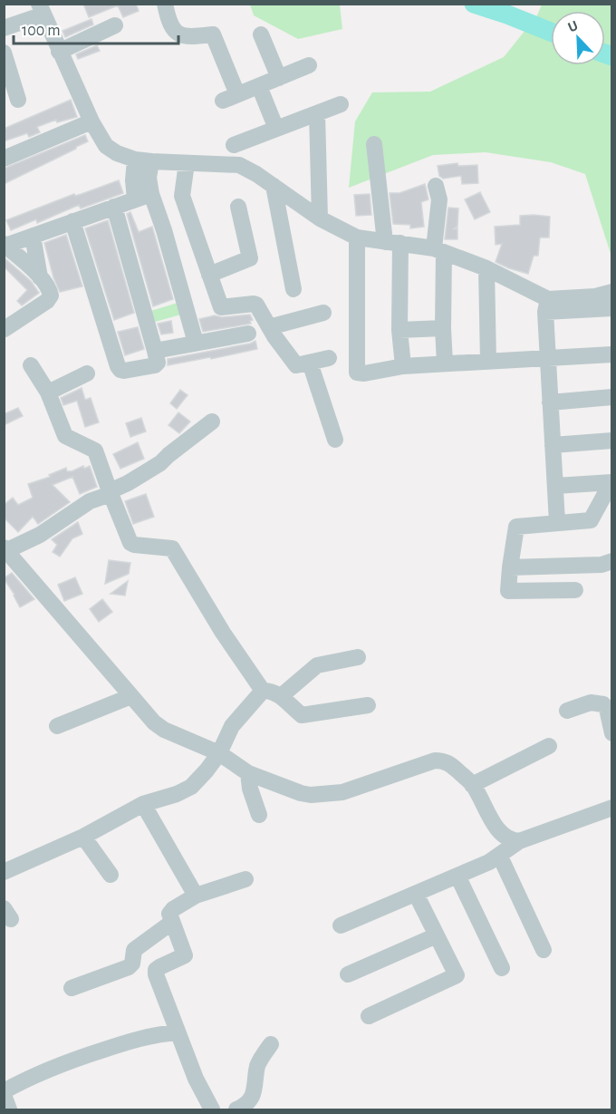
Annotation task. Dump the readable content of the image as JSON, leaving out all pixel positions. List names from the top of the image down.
{
  "scale_bar": "100 m",
  "north": "top left"
}
